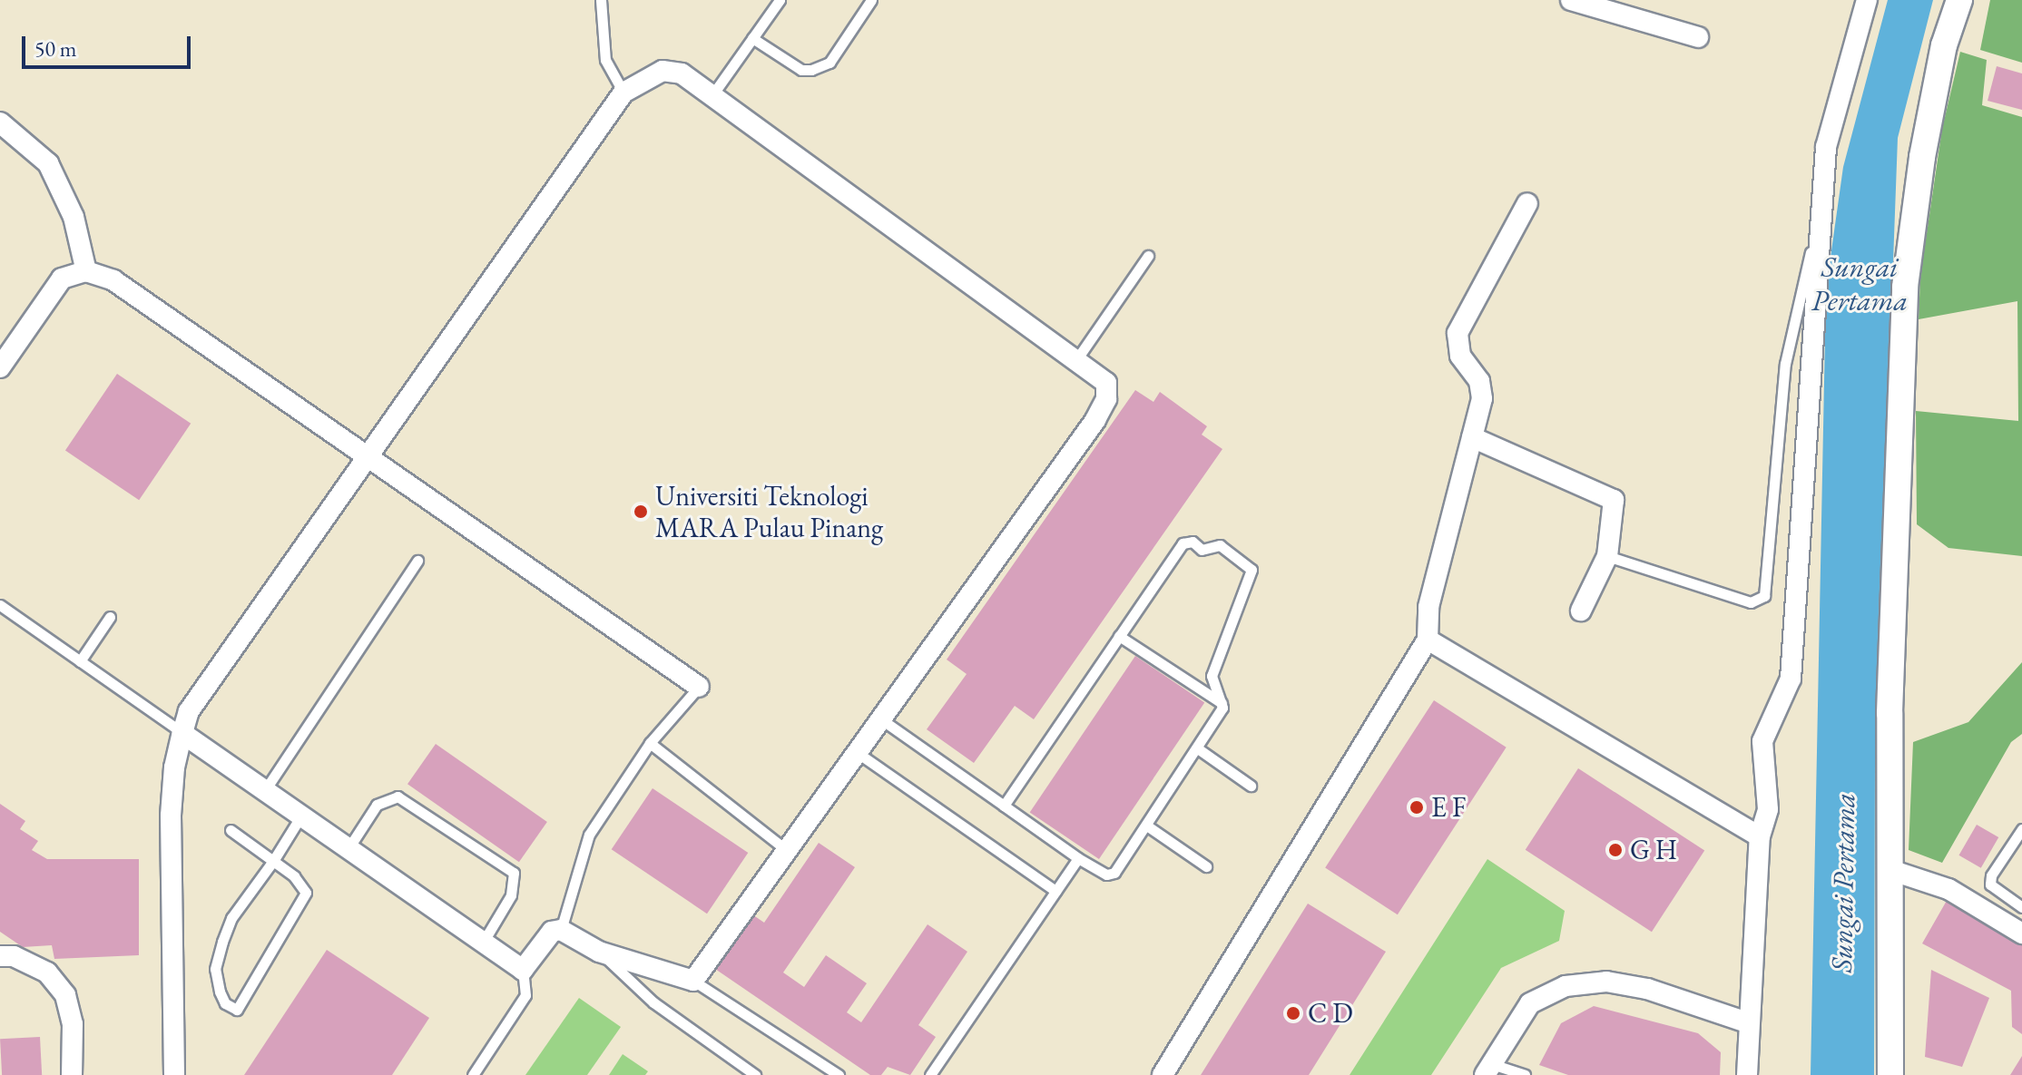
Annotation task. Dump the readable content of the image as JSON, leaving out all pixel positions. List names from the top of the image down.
{
  "water": ["Sungai Pertama"],
  "places": [
    "Universiti Teknologi MARA Pulau Pinang",
    "E F",
    "G H",
    "C D"
  ],
  "scale_bar": "50 m"
}
